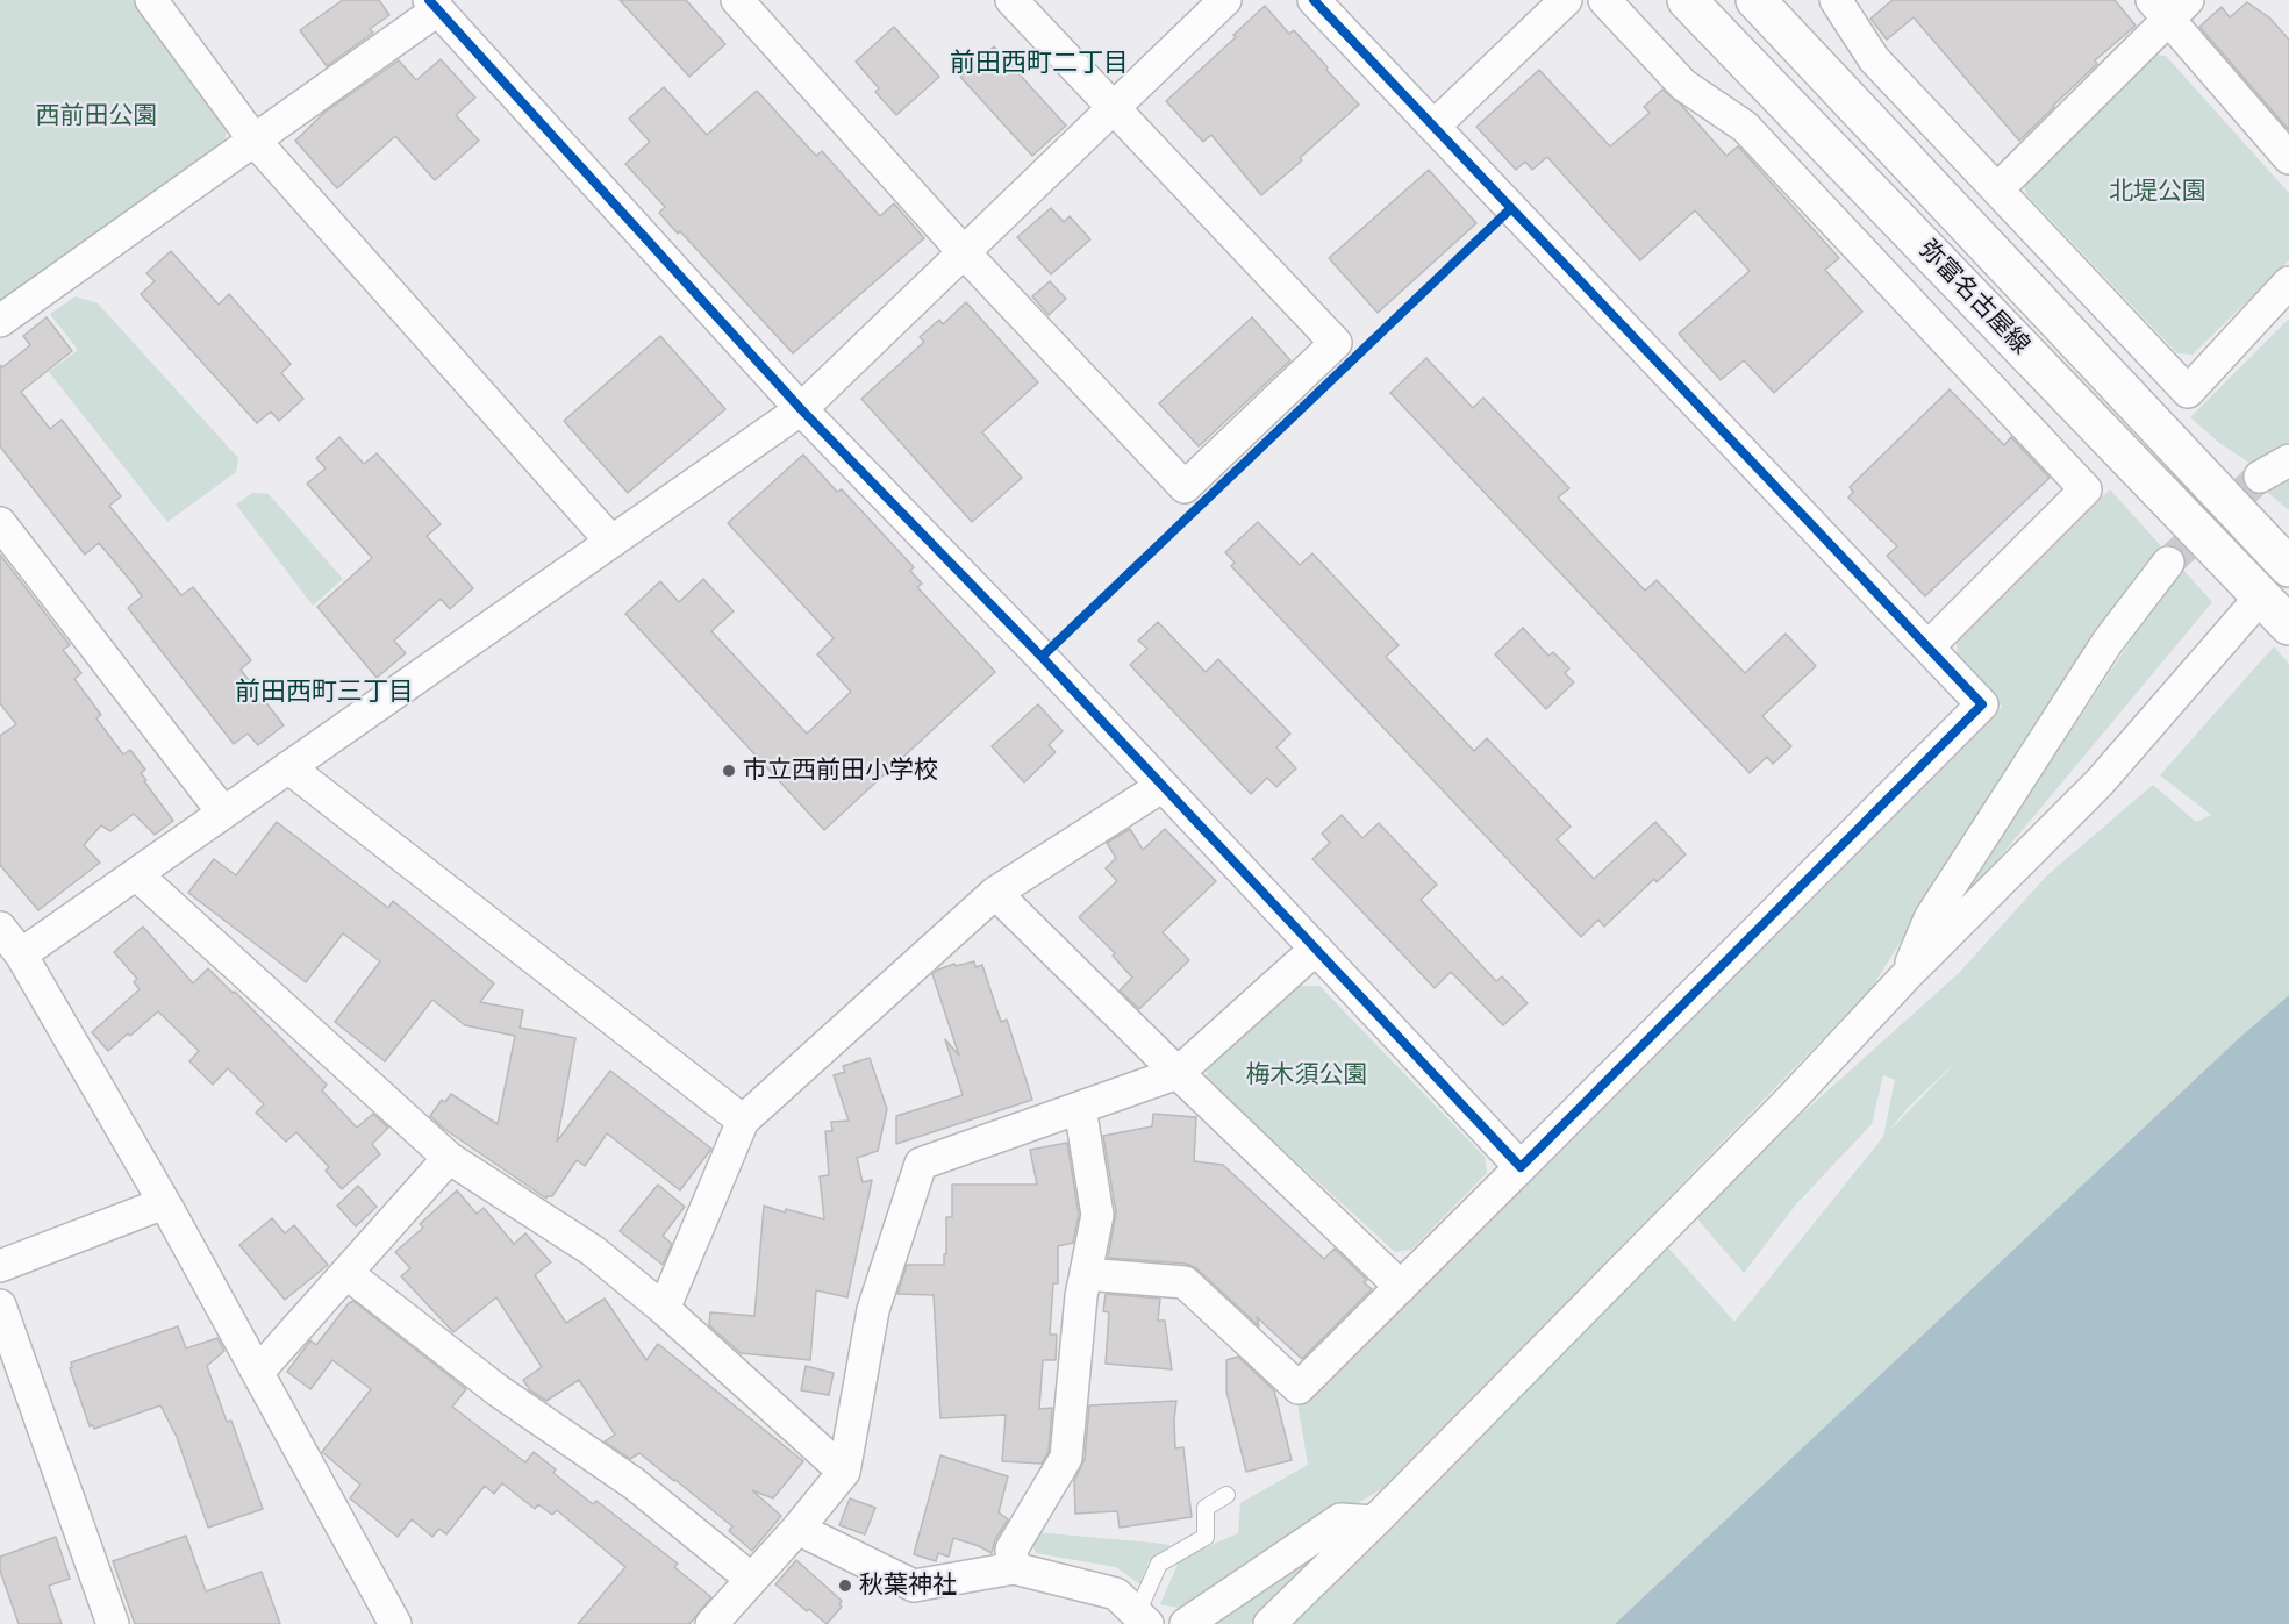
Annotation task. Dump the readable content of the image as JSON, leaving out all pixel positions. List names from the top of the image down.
{
  "streets": {
    "main road": ["弥富名古屋線"]
  },
  "districts": ["前田西町二丁目", "前田西町三丁目"],
  "parks": ["西前田公園", "北堤公園", "梅木須公園"],
  "places": ["市立西前田小学校", "秋葉神社"]
}
